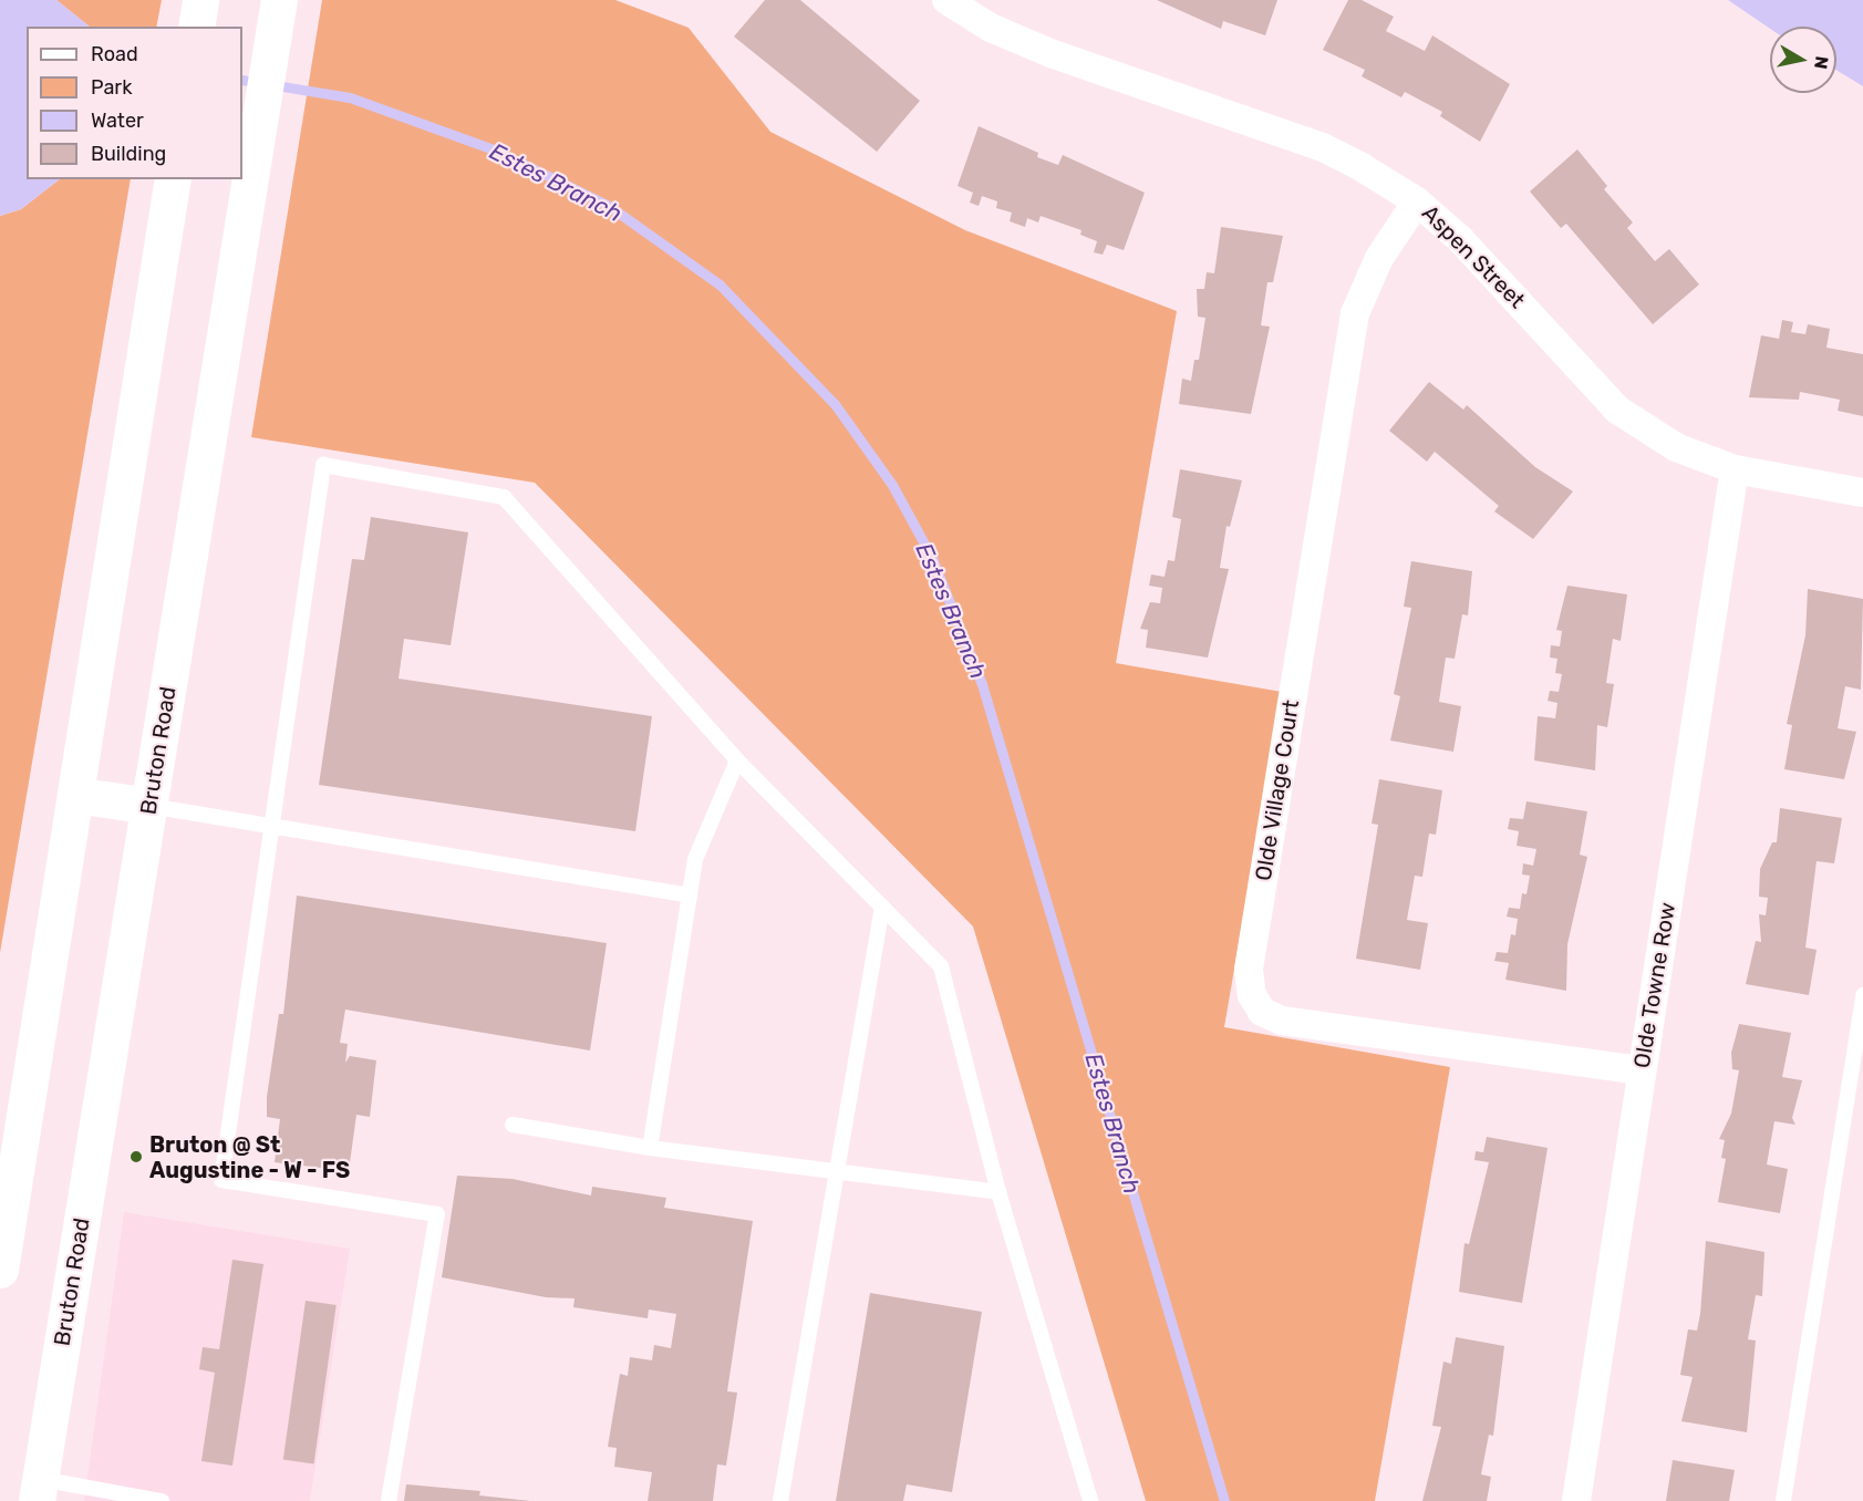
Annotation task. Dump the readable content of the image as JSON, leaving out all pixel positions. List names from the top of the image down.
{
  "streets": {
    "main road": ["Bruton Road"],
    "street": ["Aspen Street", "Olde Village Court", "Olde Towne Row"]
  },
  "crossings": [
    ["Aspen Street", "Olde Village Court"],
    ["Aspen Street", "Olde Towne Row"],
    ["Olde Village Court", "Olde Towne Row"]
  ],
  "water": ["Estes Branch"],
  "places": ["Bruton @ St Augustine - W - FS"],
  "legend": [
    "Road",
    "Park",
    "Water",
    "Building"
  ],
  "north": "right"
}
